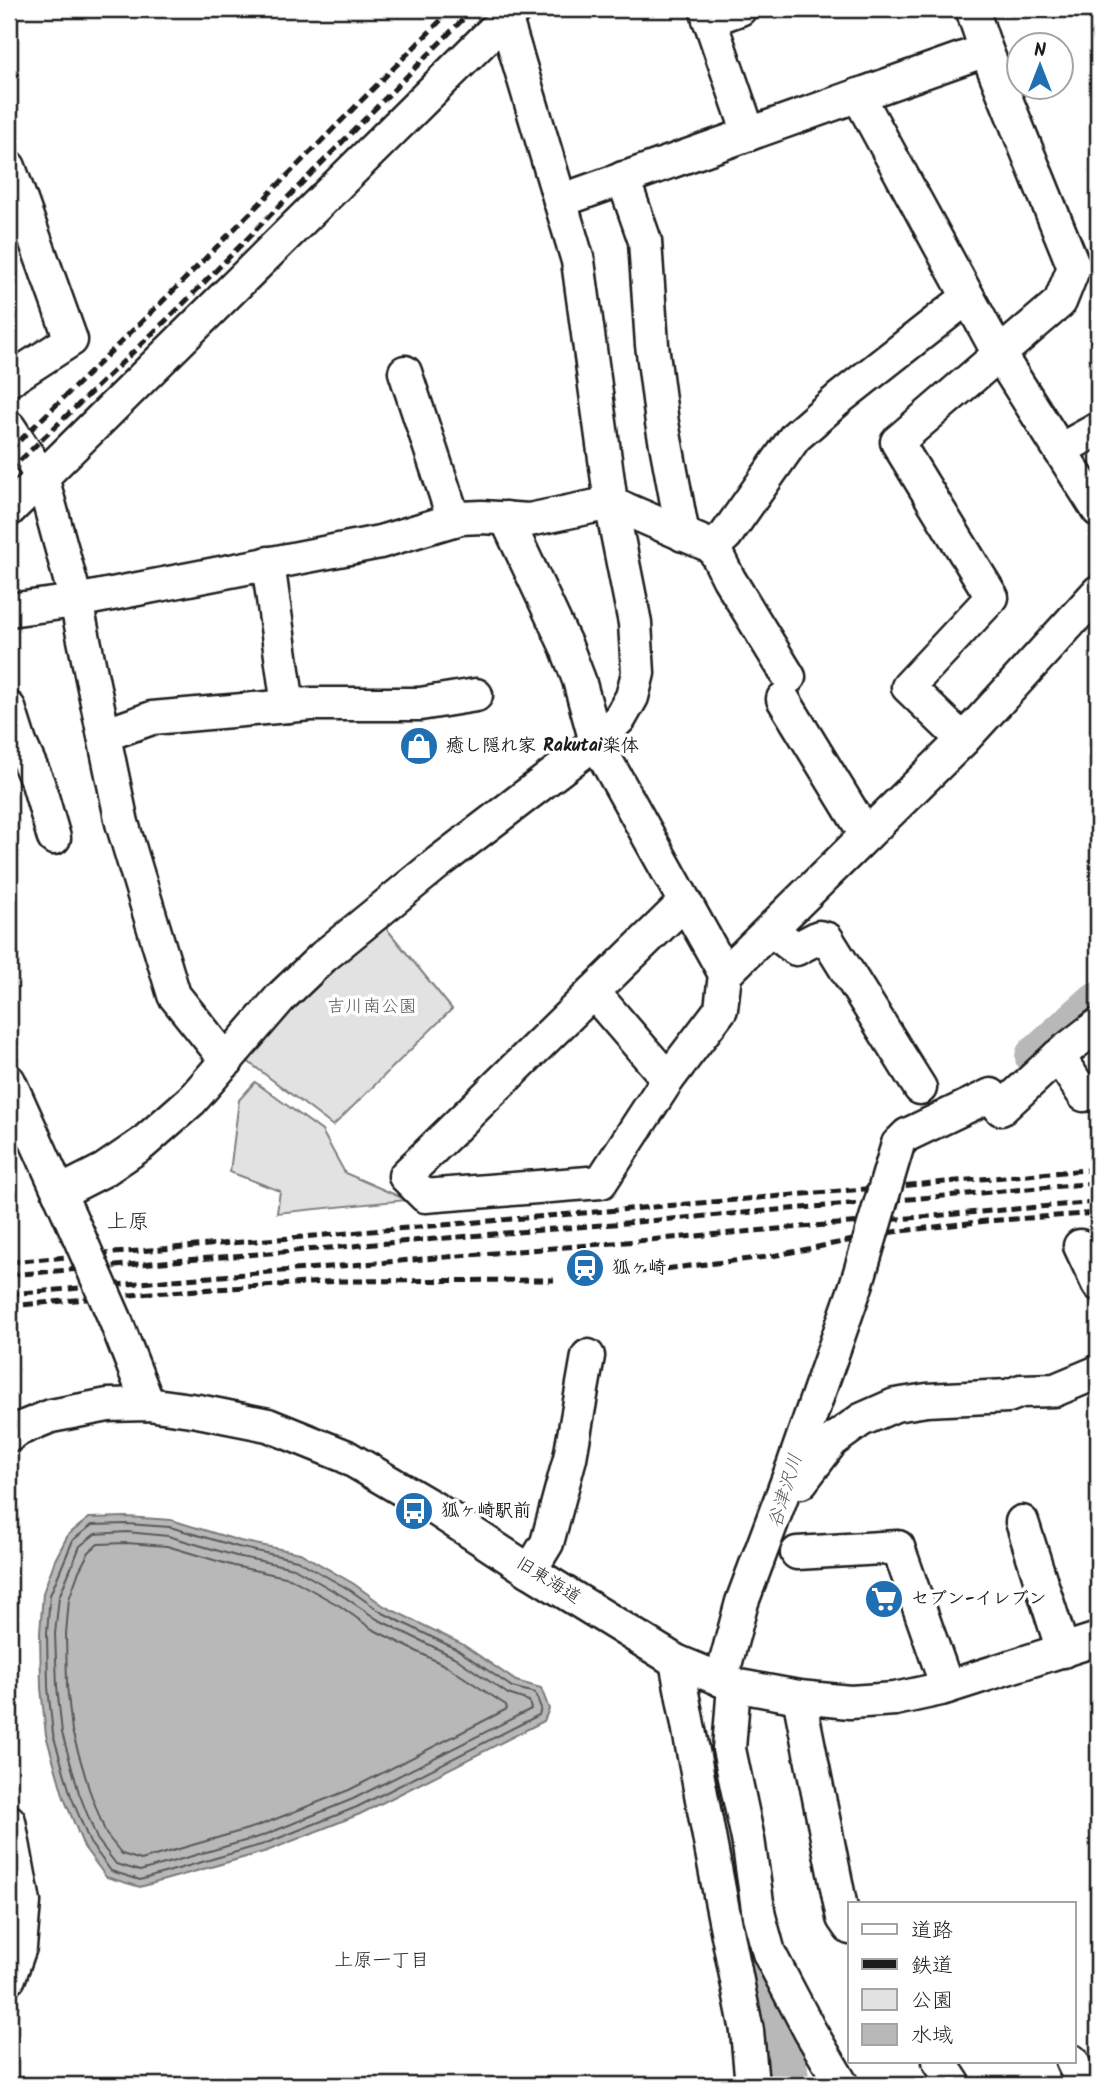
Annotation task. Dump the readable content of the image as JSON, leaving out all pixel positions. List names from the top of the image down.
{
  "streets": {
    "street": ["旧東海道"]
  },
  "districts": ["上原", "上原一丁目"],
  "water": ["谷津沢川"],
  "parks": ["吉川南公園"],
  "places": {
    "shop": ["癒し隠れ家 Rakutai楽体"],
    "station": ["狐ヶ崎"],
    "bus stop": ["狐ヶ崎駅前"],
    "supermarket": ["セブン-イレブン"]
  },
  "legend": [
    "道路",
    "鉄道",
    "公園",
    "水域"
  ],
  "north": "top"
}
